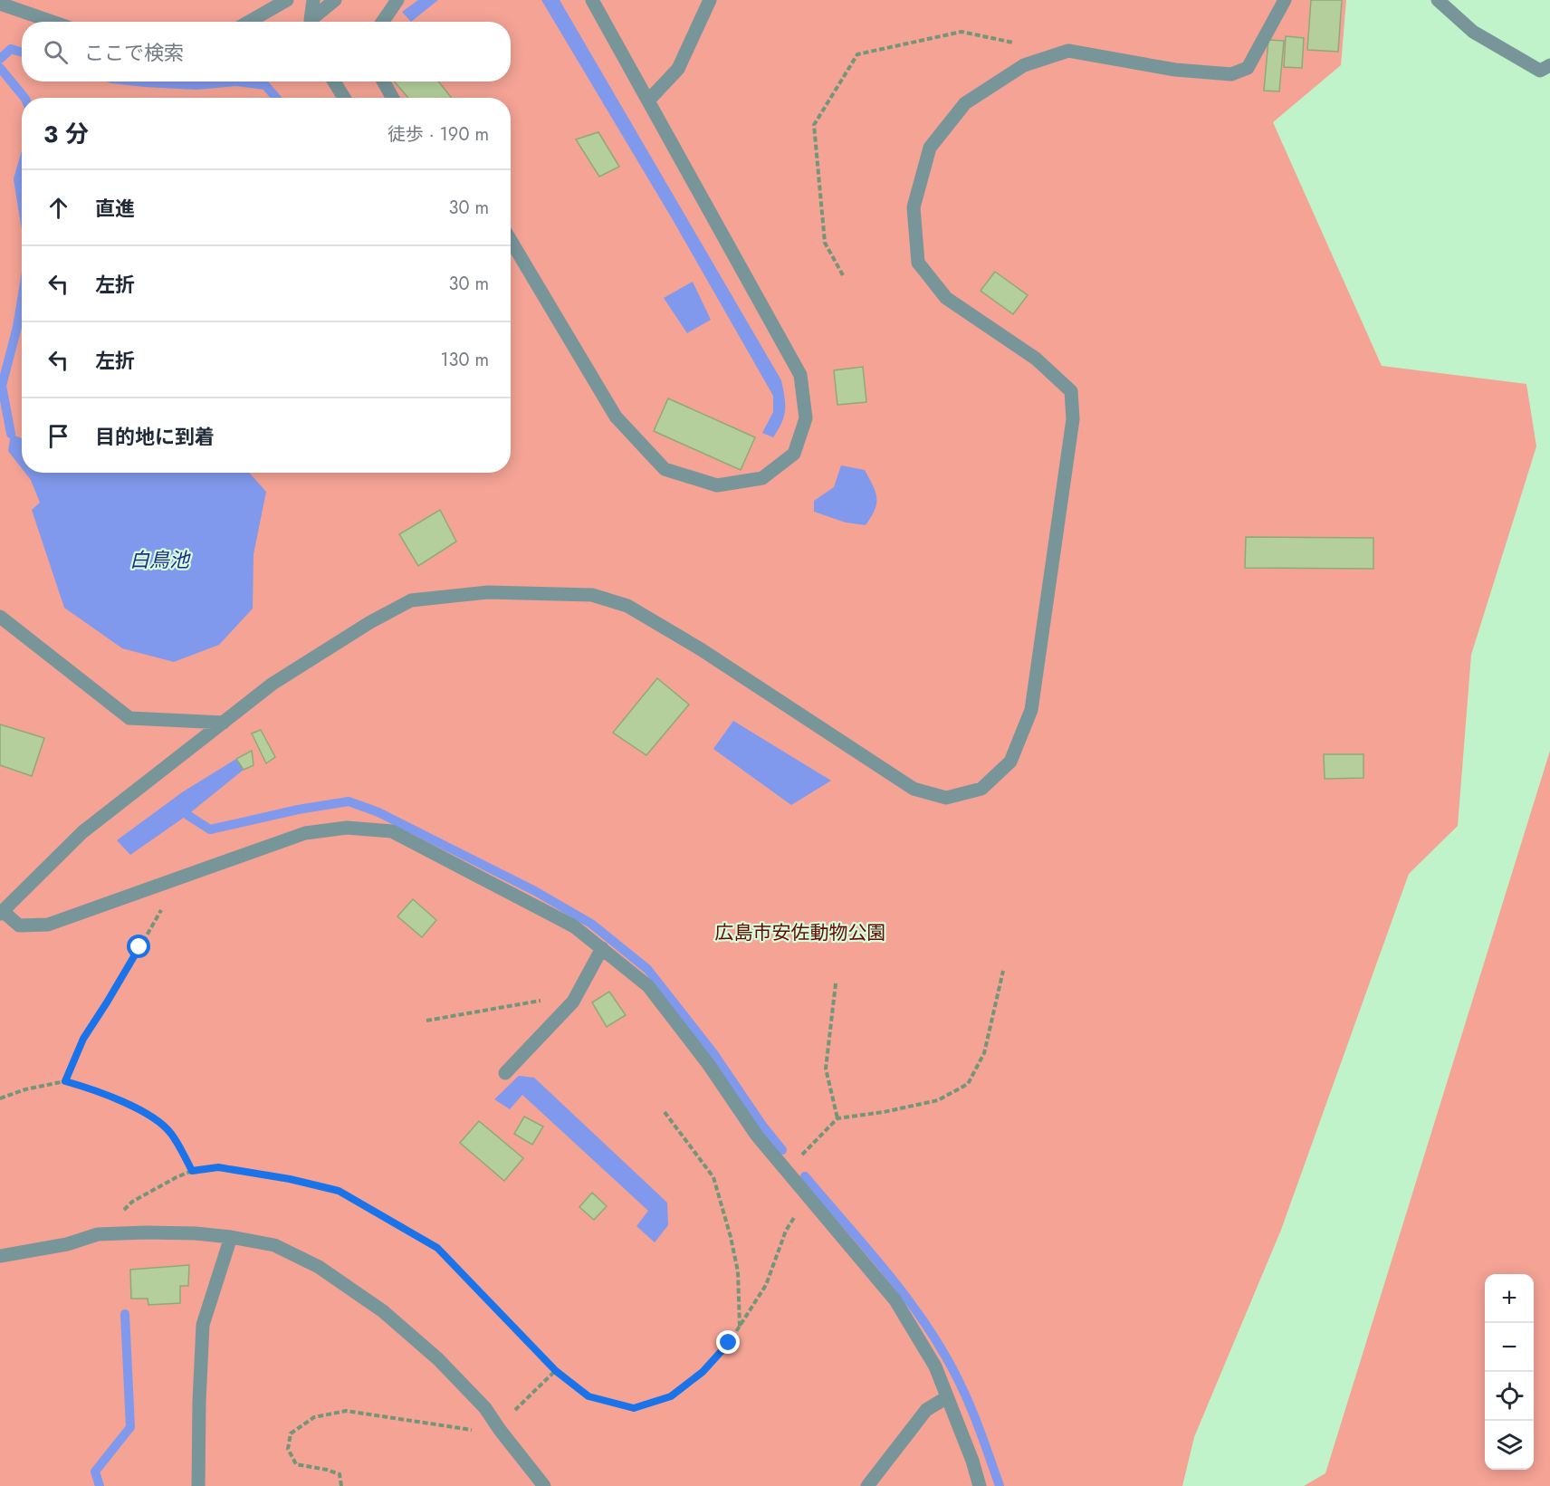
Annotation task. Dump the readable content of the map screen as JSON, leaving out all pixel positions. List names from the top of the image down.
{
  "water": ["白鳥池"],
  "parks": ["広島市安佐動物公園"],
  "page": {
    "search": "ここで検索",
    "heading": ["3 分", "徒歩 · 190 m"],
    "list": [
      ["直進", "30 m"],
      ["左折", "30 m"],
      ["左折", "130 m"],
      "目的地に到着"
    ],
    "map_buttons": ["+", "−"]
  }
}
